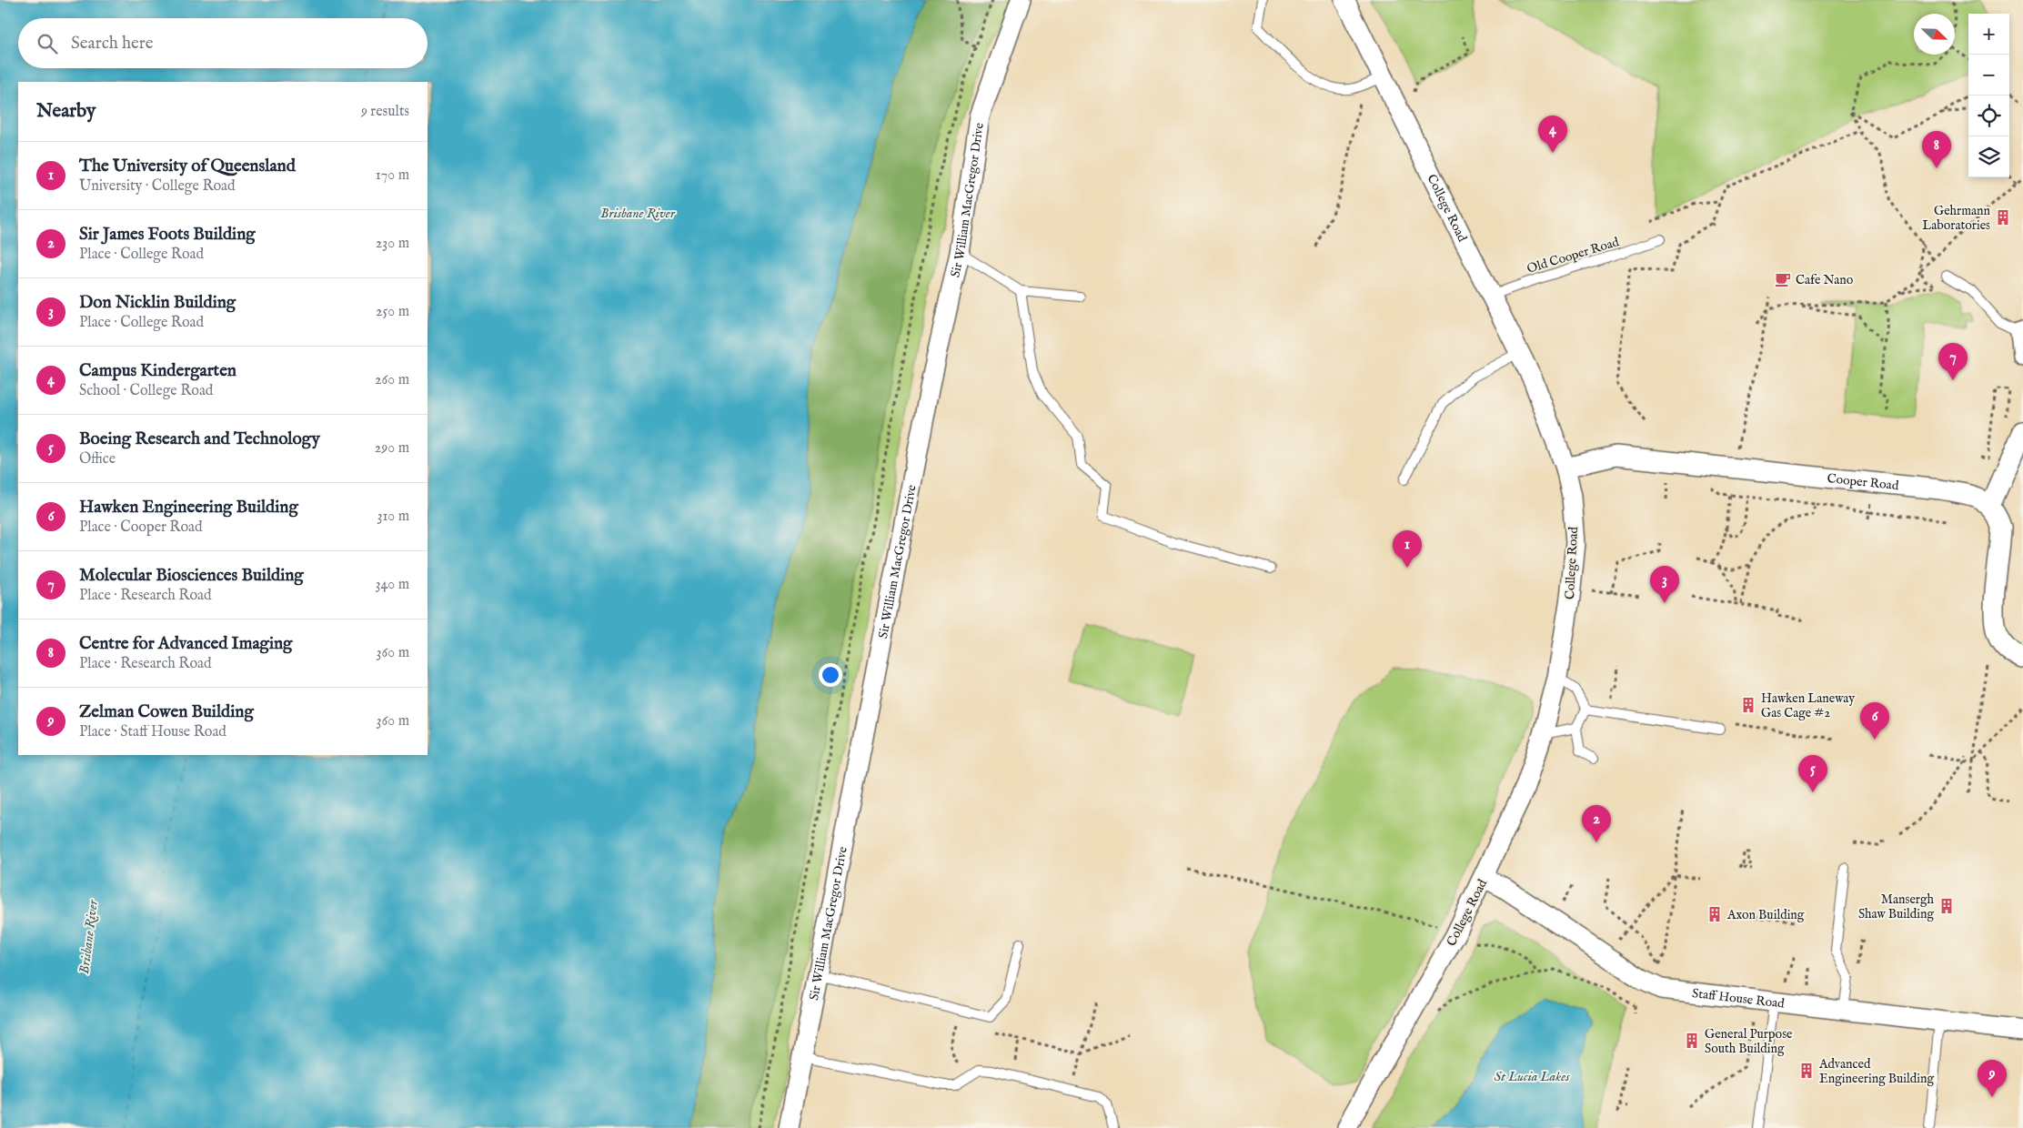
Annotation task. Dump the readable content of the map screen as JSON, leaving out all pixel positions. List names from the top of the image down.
{
  "streets": {
    "street": [
      "Sir William MacGregor Drive",
      "College Road",
      "Cooper Road",
      "Staff House Road"
    ],
    "lane": ["Old Cooper Road"]
  },
  "crossings": [
    ["College Road", "Old Cooper Road"],
    ["College Road", "Cooper Road"],
    ["College Road", "Staff House Road"]
  ],
  "water": ["Brisbane River", "St Lucia Lakes"],
  "places": {
    "building": [
      "Gehrmann Laboratories",
      "Hawken Laneway Gas Cage #2",
      "Mansergh Shaw Building",
      "Axon Building",
      "General Purpose South Building",
      "Advanced Engineering Building"
    ],
    "cafe": ["Cafe Nano"]
  },
  "north": "bottom right",
  "page": {
    "map_buttons": ["+", "−"],
    "search": "Search here",
    "heading": ["Nearby", "9 results"],
    "pins": [
      "4",
      "8",
      "7",
      "1",
      "3",
      "6",
      "5",
      "2",
      "9"
    ],
    "list": [
      {
        "mark": "1",
        "name": "The University of Queensland",
        "note": "University · College Road",
        "value": "170 m"
      },
      {
        "mark": "2",
        "name": "Sir James Foots Building",
        "note": "Place · College Road",
        "value": "230 m"
      },
      {
        "mark": "3",
        "name": "Don Nicklin Building",
        "note": "Place · College Road",
        "value": "250 m"
      },
      {
        "mark": "4",
        "name": "Campus Kindergarten",
        "note": "School · College Road",
        "value": "260 m"
      },
      {
        "mark": "5",
        "name": "Boeing Research and Technology",
        "note": "Office",
        "value": "290 m"
      },
      {
        "mark": "6",
        "name": "Hawken Engineering Building",
        "note": "Place · Cooper Road",
        "value": "310 m"
      },
      {
        "mark": "7",
        "name": "Molecular Biosciences Building",
        "note": "Place · Research Road",
        "value": "340 m"
      },
      {
        "mark": "8",
        "name": "Centre for Advanced Imaging",
        "note": "Place · Research Road",
        "value": "360 m"
      },
      {
        "mark": "9",
        "name": "Zelman Cowen Building",
        "note": "Place · Staff House Road",
        "value": "360 m"
      }
    ]
  }
}
